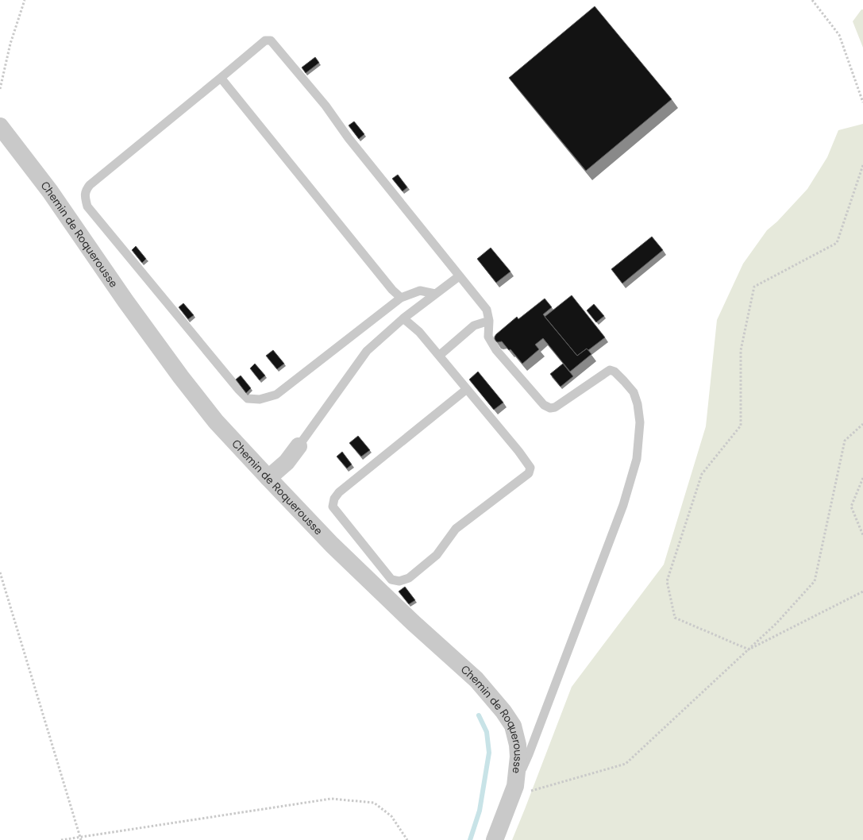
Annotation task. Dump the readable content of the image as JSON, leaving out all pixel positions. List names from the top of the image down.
{
  "streets": {
    "street": ["Chemin de Roquerousse"]
  }
}
